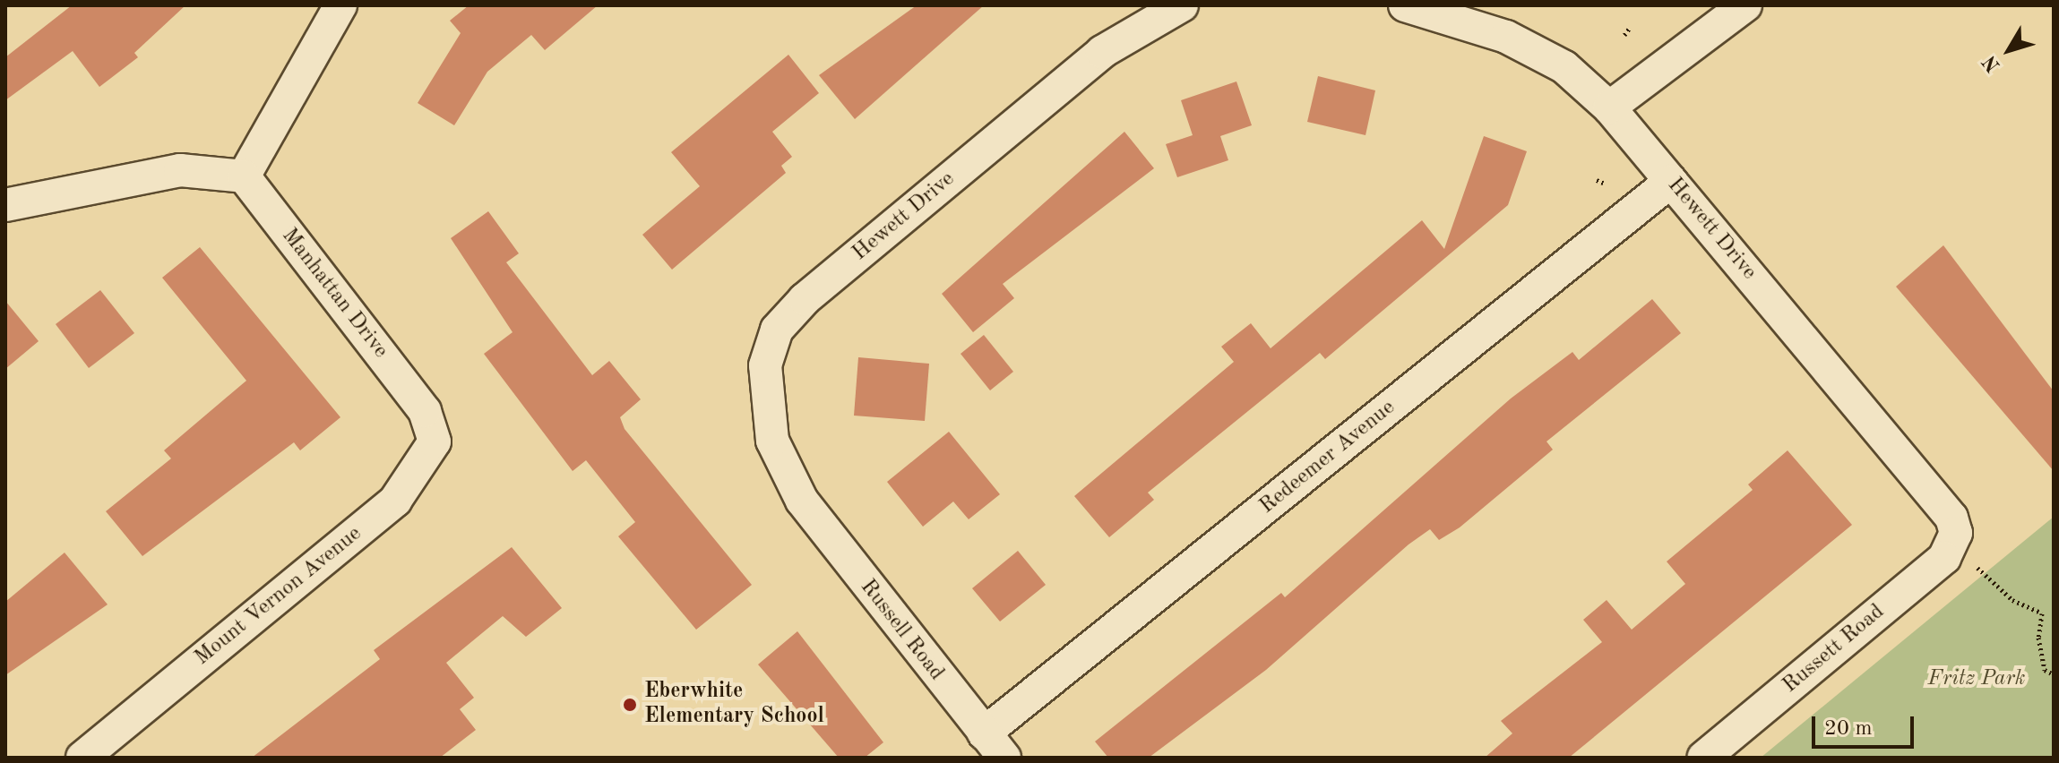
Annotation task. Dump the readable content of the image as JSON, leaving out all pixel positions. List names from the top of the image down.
{
  "streets": {
    "street": [
      "Hewett Drive",
      "Manhattan Drive",
      "Redeemer Avenue",
      "Mount Vernon Avenue",
      "Russell Road",
      "Russett Road"
    ]
  },
  "crossings": [
    ["Hewett Drive", "Redeemer Avenue"],
    ["Hewett Drive", "Russell Road"],
    ["Hewett Drive", "Russett Road"],
    ["Manhattan Drive", "Mount Vernon Avenue"],
    ["Redeemer Avenue", "Russell Road"]
  ],
  "parks": ["Fritz Park"],
  "places": ["Eberwhite Elementary School"],
  "scale_bar": "20 m",
  "north": "bottom left"
}
